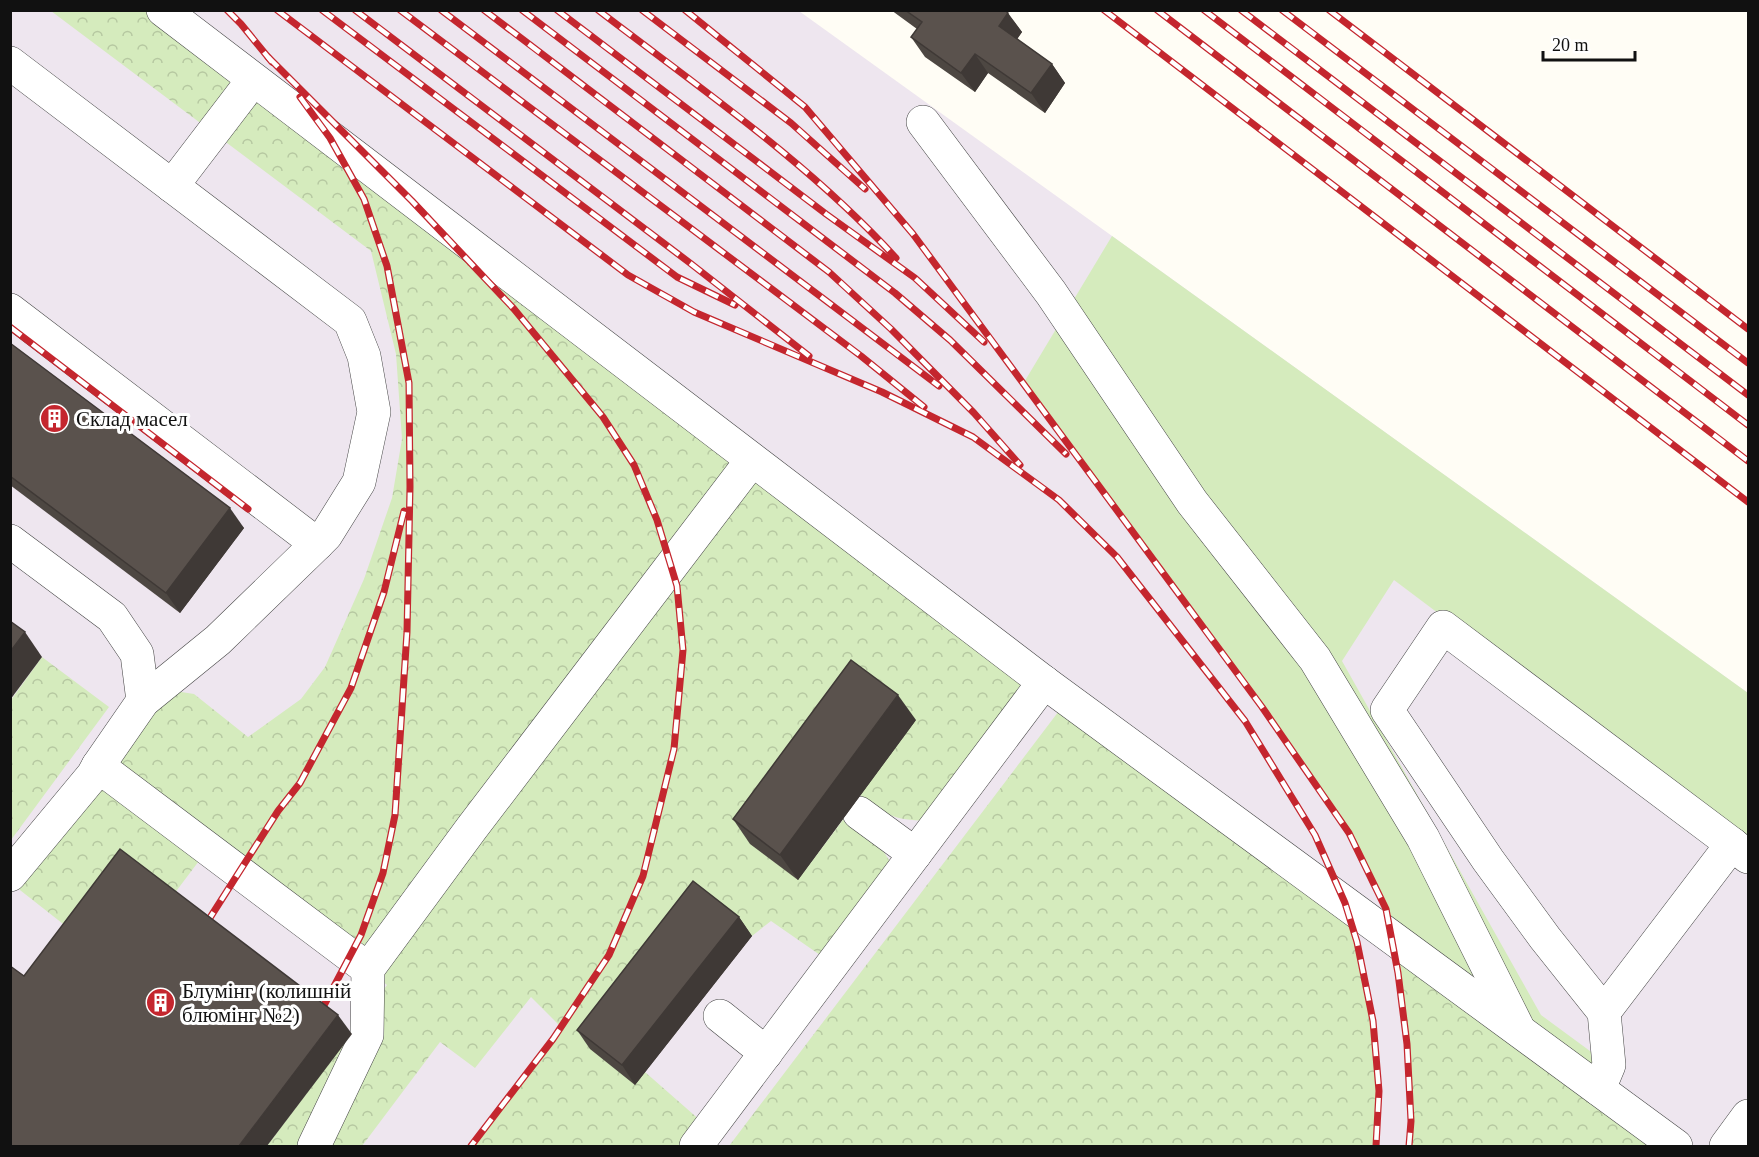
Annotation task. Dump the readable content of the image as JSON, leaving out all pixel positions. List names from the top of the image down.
{
  "places": {
    "building": ["Склад масел", "Блумінг (колишній блюмінг №2)"]
  },
  "scale_bar": "20 m"
}
